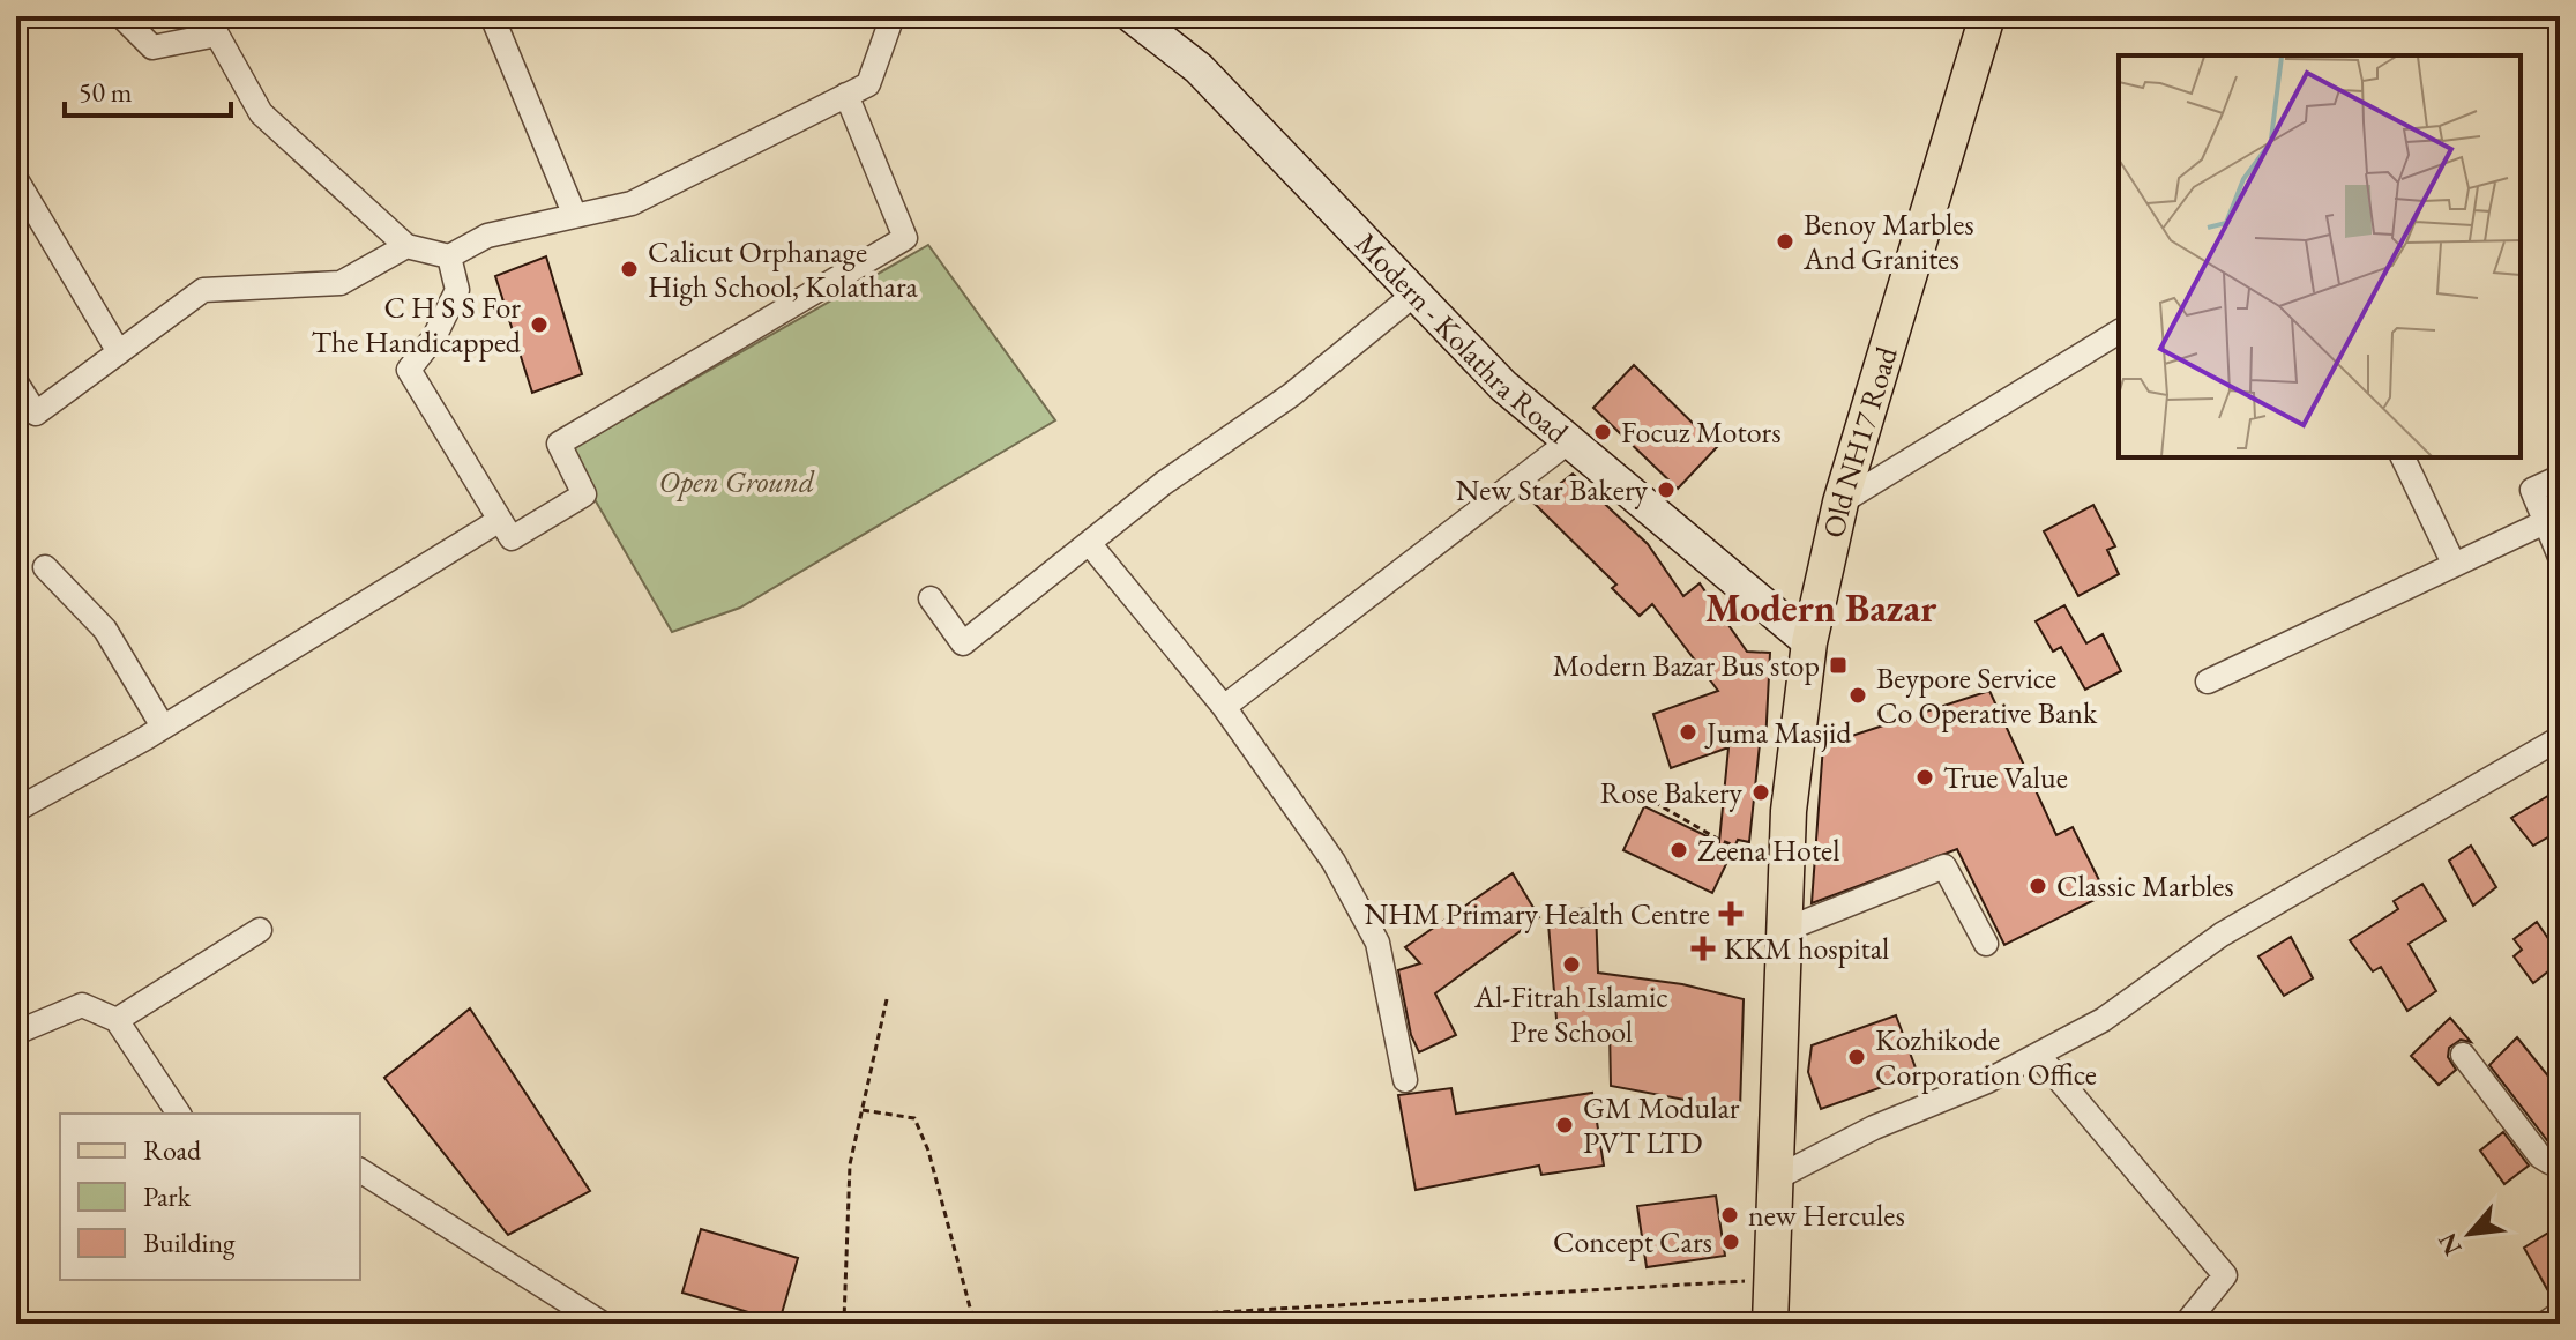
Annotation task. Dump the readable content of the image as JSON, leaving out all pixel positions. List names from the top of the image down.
{
  "streets": {
    "main road": ["Modern - Kolathra Road", "Old NH17 Road"]
  },
  "crossings": [
    ["Modern - Kolathra Road", "Old NH17 Road"]
  ],
  "districts": ["Modern Bazar"],
  "parks": ["Open Ground"],
  "places": {
    "other": [
      "Benoy Marbles And Granites",
      "Calicut Orphanage High School, Kolathara",
      "C H S S For The Handicapped",
      "Focuz Motors",
      "New Star Bakery",
      "Beypore Service Co Operative Bank",
      "Juma Masjid",
      "True Value",
      "Rose Bakery",
      "Zeena Hotel",
      "Classic Marbles",
      "Al-Fitrah Islamic Pre School",
      "Kozhikode Corporation Office",
      "GM Modular PVT LTD",
      "new Hercules",
      "Concept Cars"
    ],
    "transit": ["Modern Bazar Bus stop"],
    "health": ["NHM Primary Health Centre", "KKM hospital"]
  },
  "legend": ["Road", "Park", "Building"],
  "scale_bar": "50 m",
  "north": "bottom left"
}
